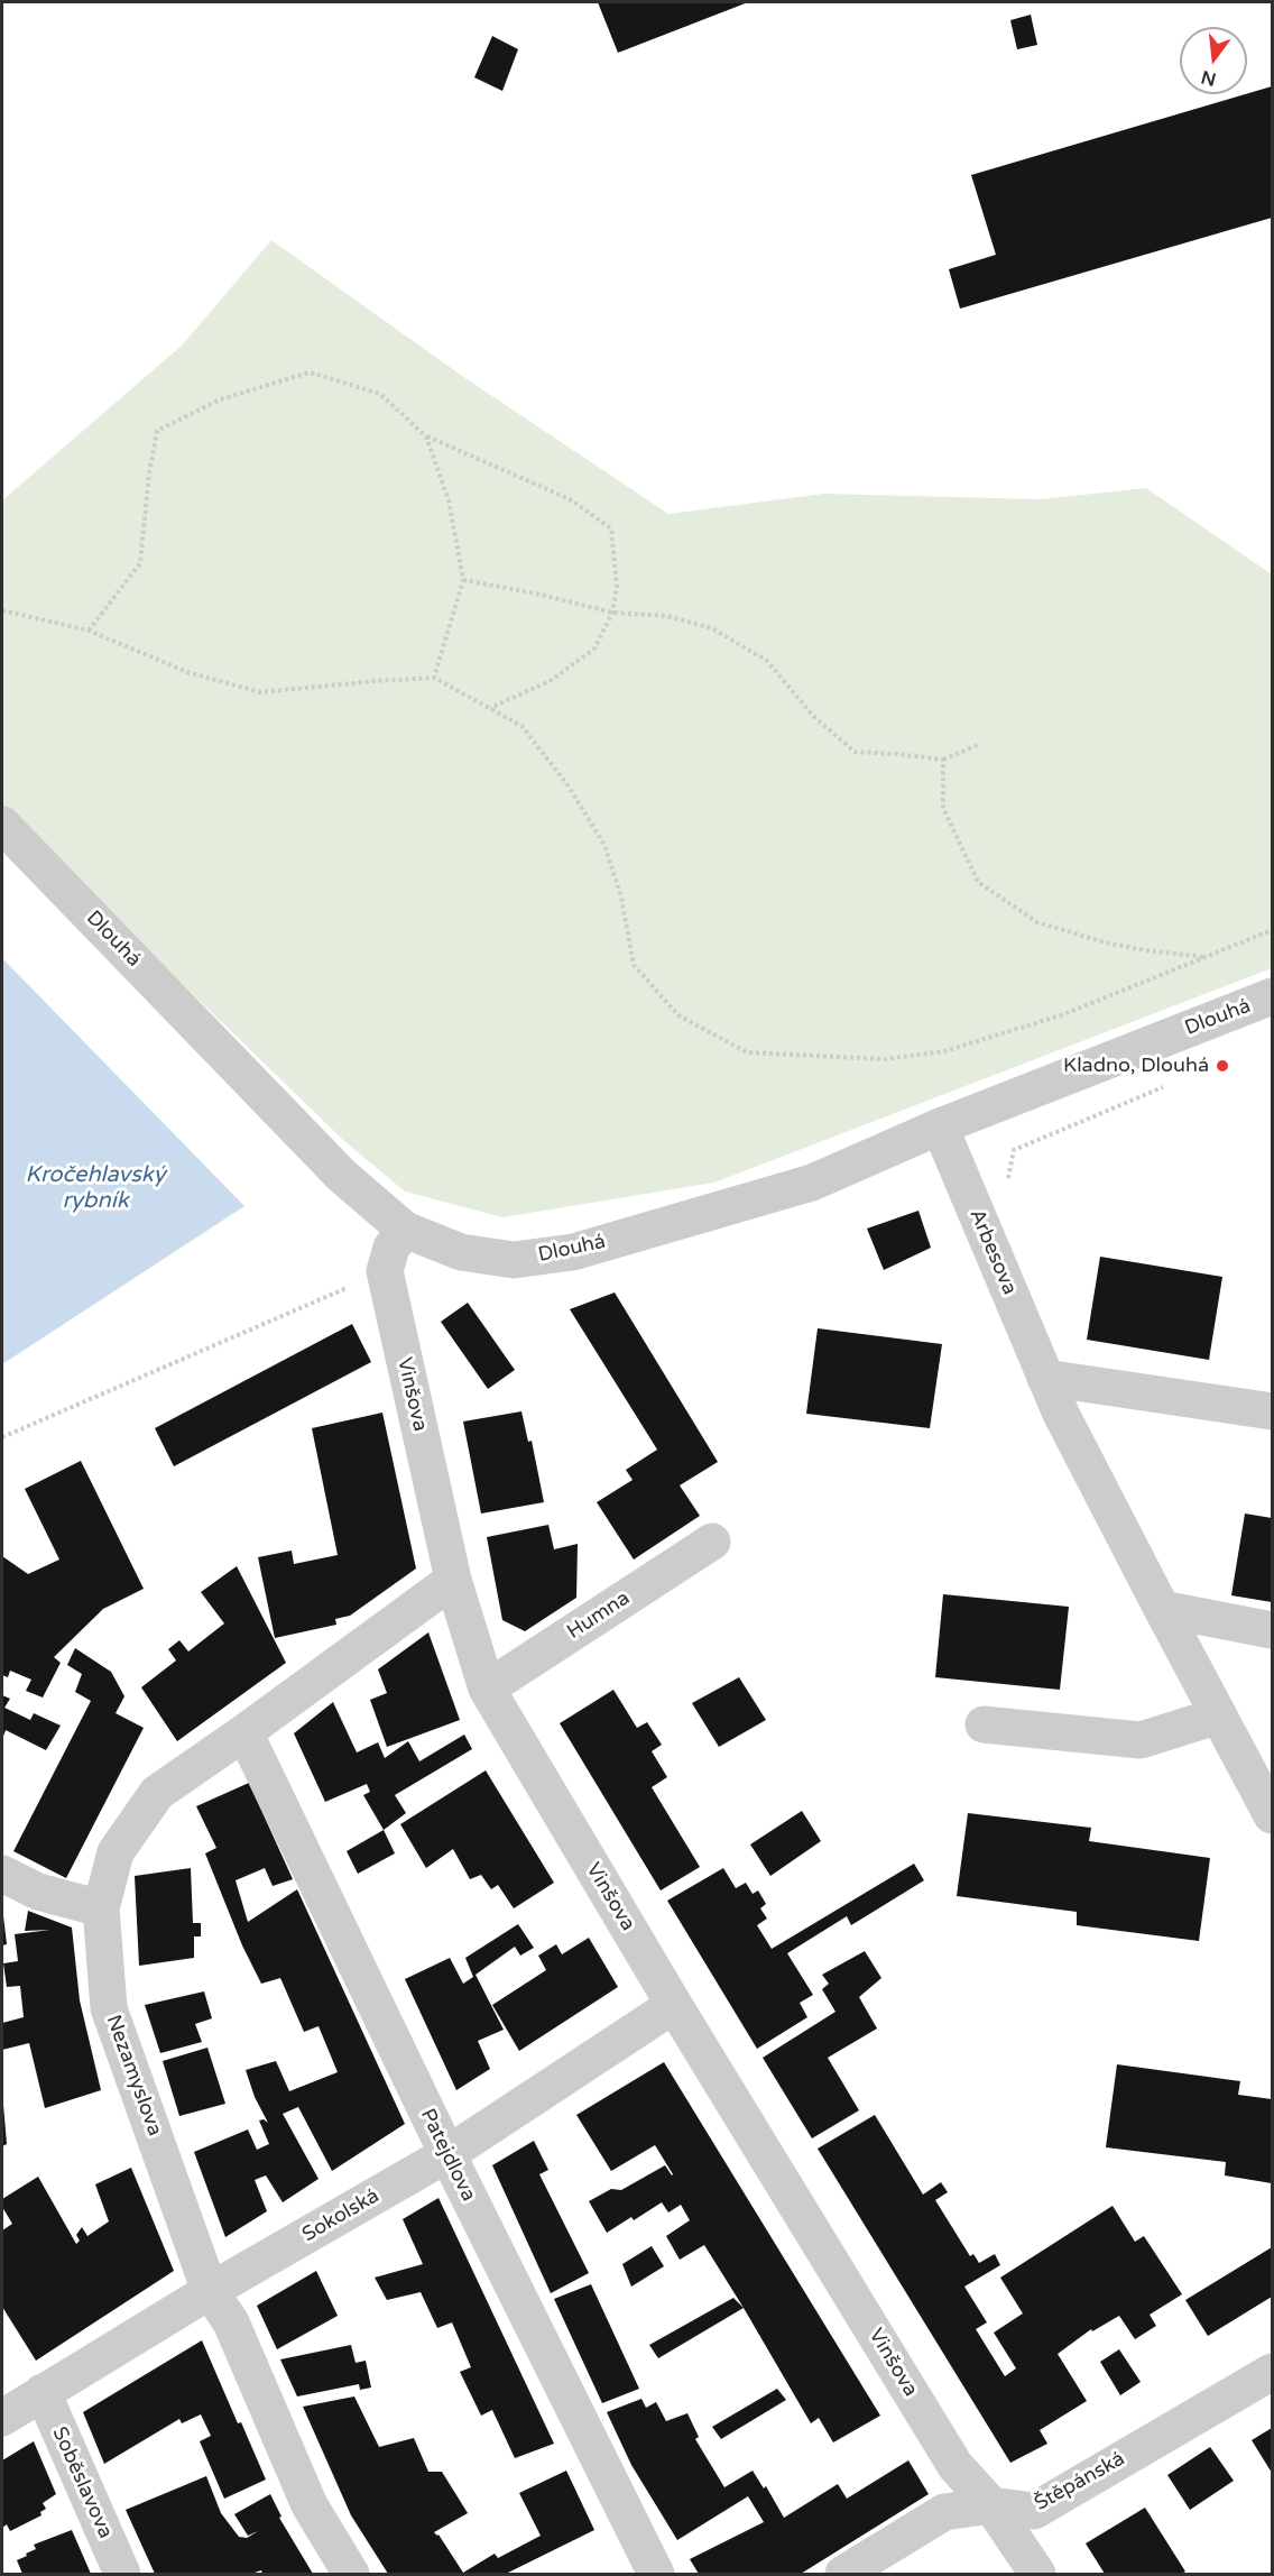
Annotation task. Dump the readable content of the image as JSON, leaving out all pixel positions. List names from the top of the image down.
{
  "streets": {
    "street": [
      "Dlouhá",
      "Arbesova",
      "Vinšova",
      "Humna",
      "Nezamyslova",
      "Patejdlova",
      "Sokolská",
      "Štěpánská",
      "Soběslavova"
    ]
  },
  "crossings": [
    ["Dlouhá", "Arbesova"],
    ["Vinšova", "Humna"],
    ["Vinšova", "Nezamyslova"],
    ["Vinšova", "Sokolská"],
    ["Vinšova", "Štěpánská"],
    ["Nezamyslova", "Patejdlova"],
    ["Nezamyslova", "Sokolská"],
    ["Patejdlova", "Sokolská"],
    ["Sokolská", "Soběslavova"]
  ],
  "water": ["Kročehlavský rybník"],
  "places": ["Kladno, Dlouhá"],
  "north": "bottom"
}
